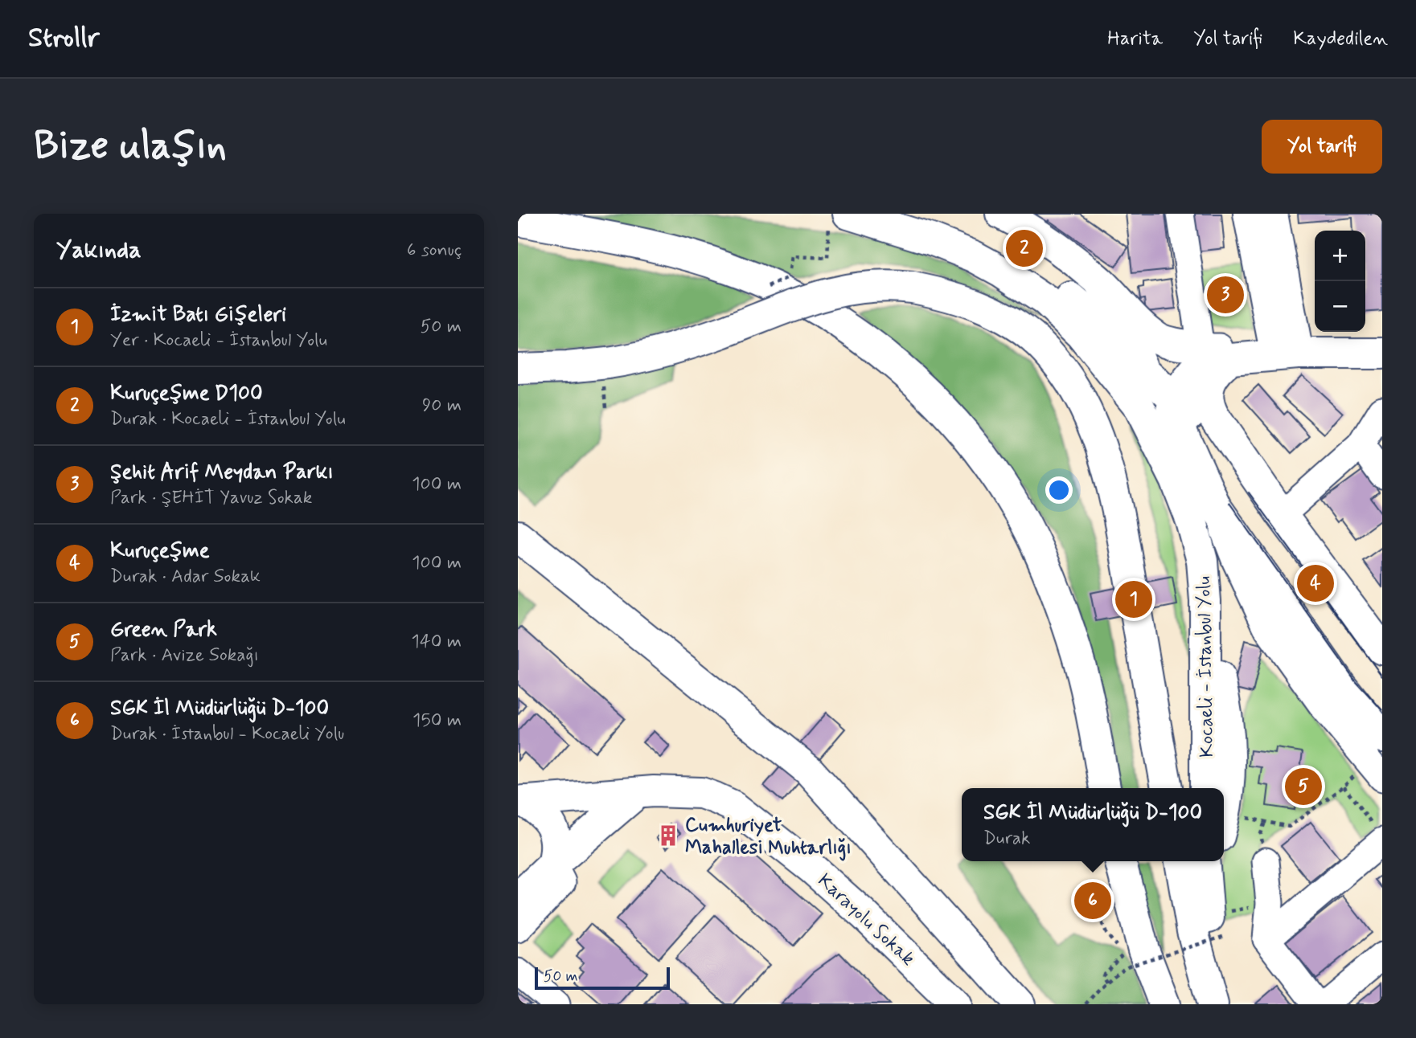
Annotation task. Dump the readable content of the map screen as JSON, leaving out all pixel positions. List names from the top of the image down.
{
  "streets": {
    "main road": ["Kocaeli - İstanbul Yolu", "Karayolu Sokak"]
  },
  "places": {
    "building": ["Cumhuriyet Mahallesi Muhtarlığı"]
  },
  "scale_bar": "50 m",
  "page": {
    "header": "Strollr",
    "nav": ["Harita", "Yol tarifi", "Kaydedilen"],
    "buttons": "Yol tarifi",
    "title": "Bize ulaşın",
    "heading": ["Yakında", "6 sonuç"],
    "pins": [
      "2",
      "3",
      "4",
      "1",
      "5",
      "6"
    ],
    "map_buttons": ["+", "−"],
    "list": [
      {
        "mark": "1",
        "name": "İzmit Batı Gişeleri",
        "note": "Yer · Kocaeli - İstanbul Yolu",
        "value": "50 m"
      },
      {
        "mark": "2",
        "name": "Kuruçeşme D100",
        "note": "Durak · Kocaeli - İstanbul Yolu",
        "value": "90 m"
      },
      {
        "mark": "3",
        "name": "Şehit Arif Meydan Parkı",
        "note": "Park · ŞEHİT Yavuz Sokak",
        "value": "100 m"
      },
      {
        "mark": "4",
        "name": "Kuruçeşme",
        "note": "Durak · Adar Sokak",
        "value": "100 m"
      },
      {
        "mark": "5",
        "name": "Green Park",
        "note": "Park · Avize Sokağı",
        "value": "140 m"
      },
      {
        "mark": "6",
        "name": "SGK İl Müdürlüğü D-100",
        "note": "Durak · İstanbul - Kocaeli Yolu",
        "value": "150 m"
      }
    ],
    "popup": ["SGK İl Müdürlüğü D-100", "Durak"],
    "scale": "50 m"
  }
}
